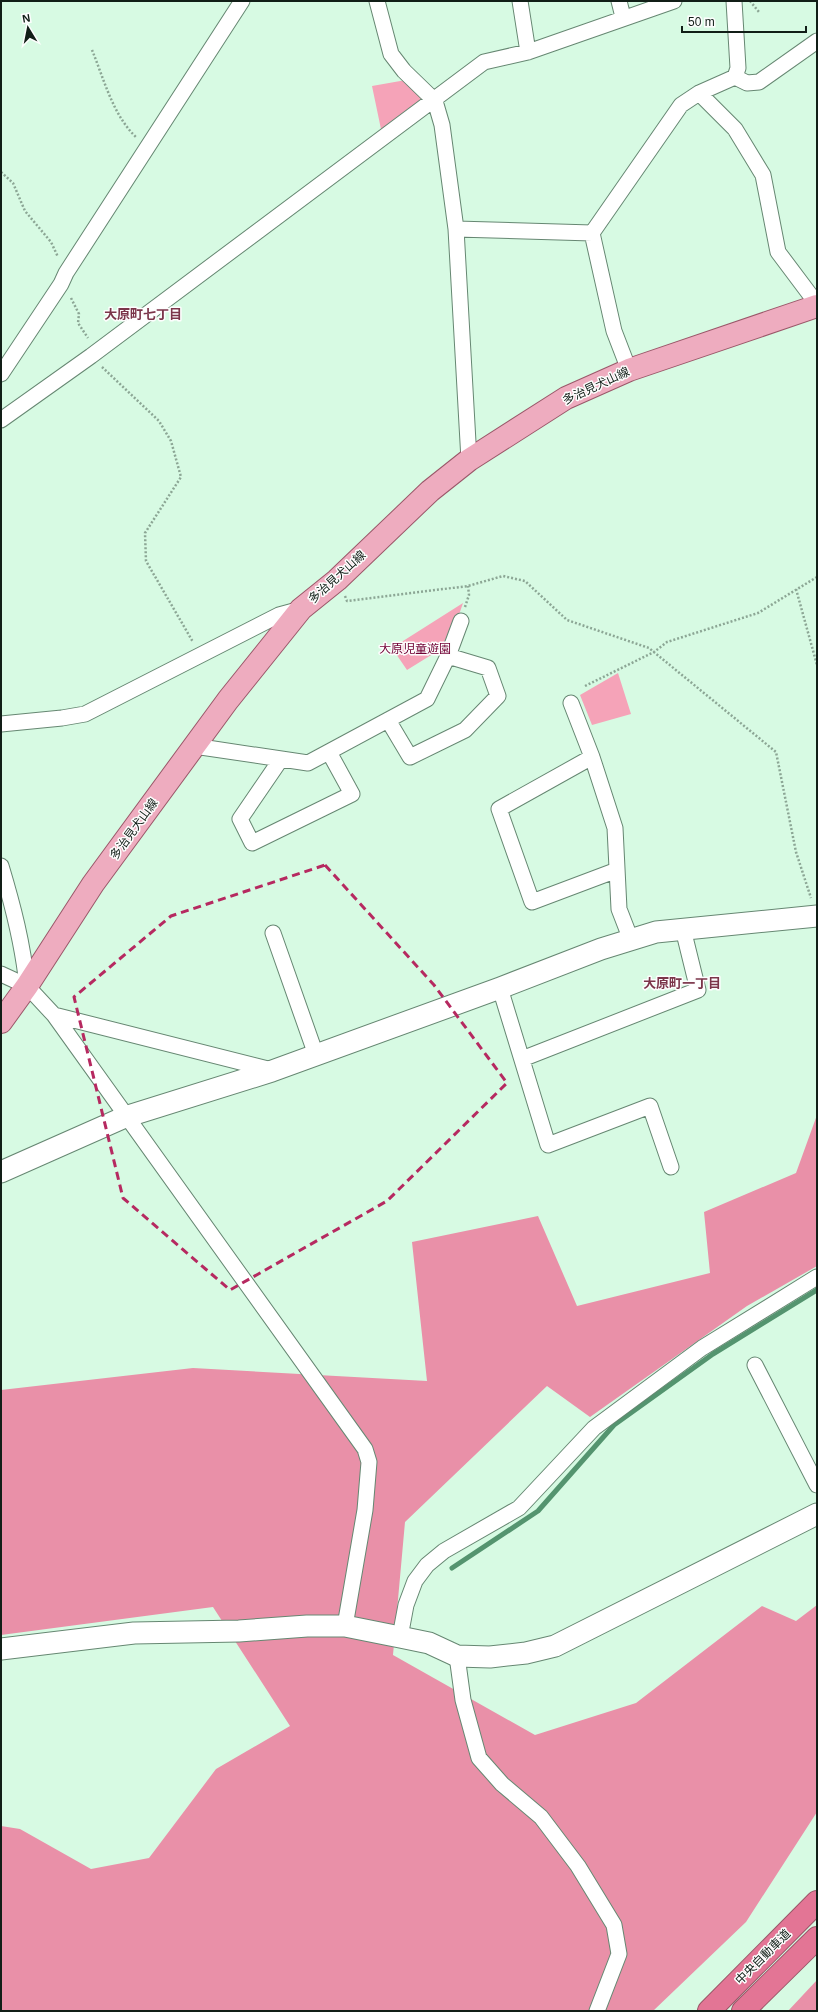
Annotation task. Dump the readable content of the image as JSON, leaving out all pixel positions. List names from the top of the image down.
{
  "streets": {
    "highway": ["中央自動車道"],
    "main road": ["多治見犬山線"]
  },
  "districts": ["大原町七丁目", "大原町一丁目"],
  "parks": ["大原児童遊園"],
  "scale_bar": "50 m",
  "north": "top"
}
